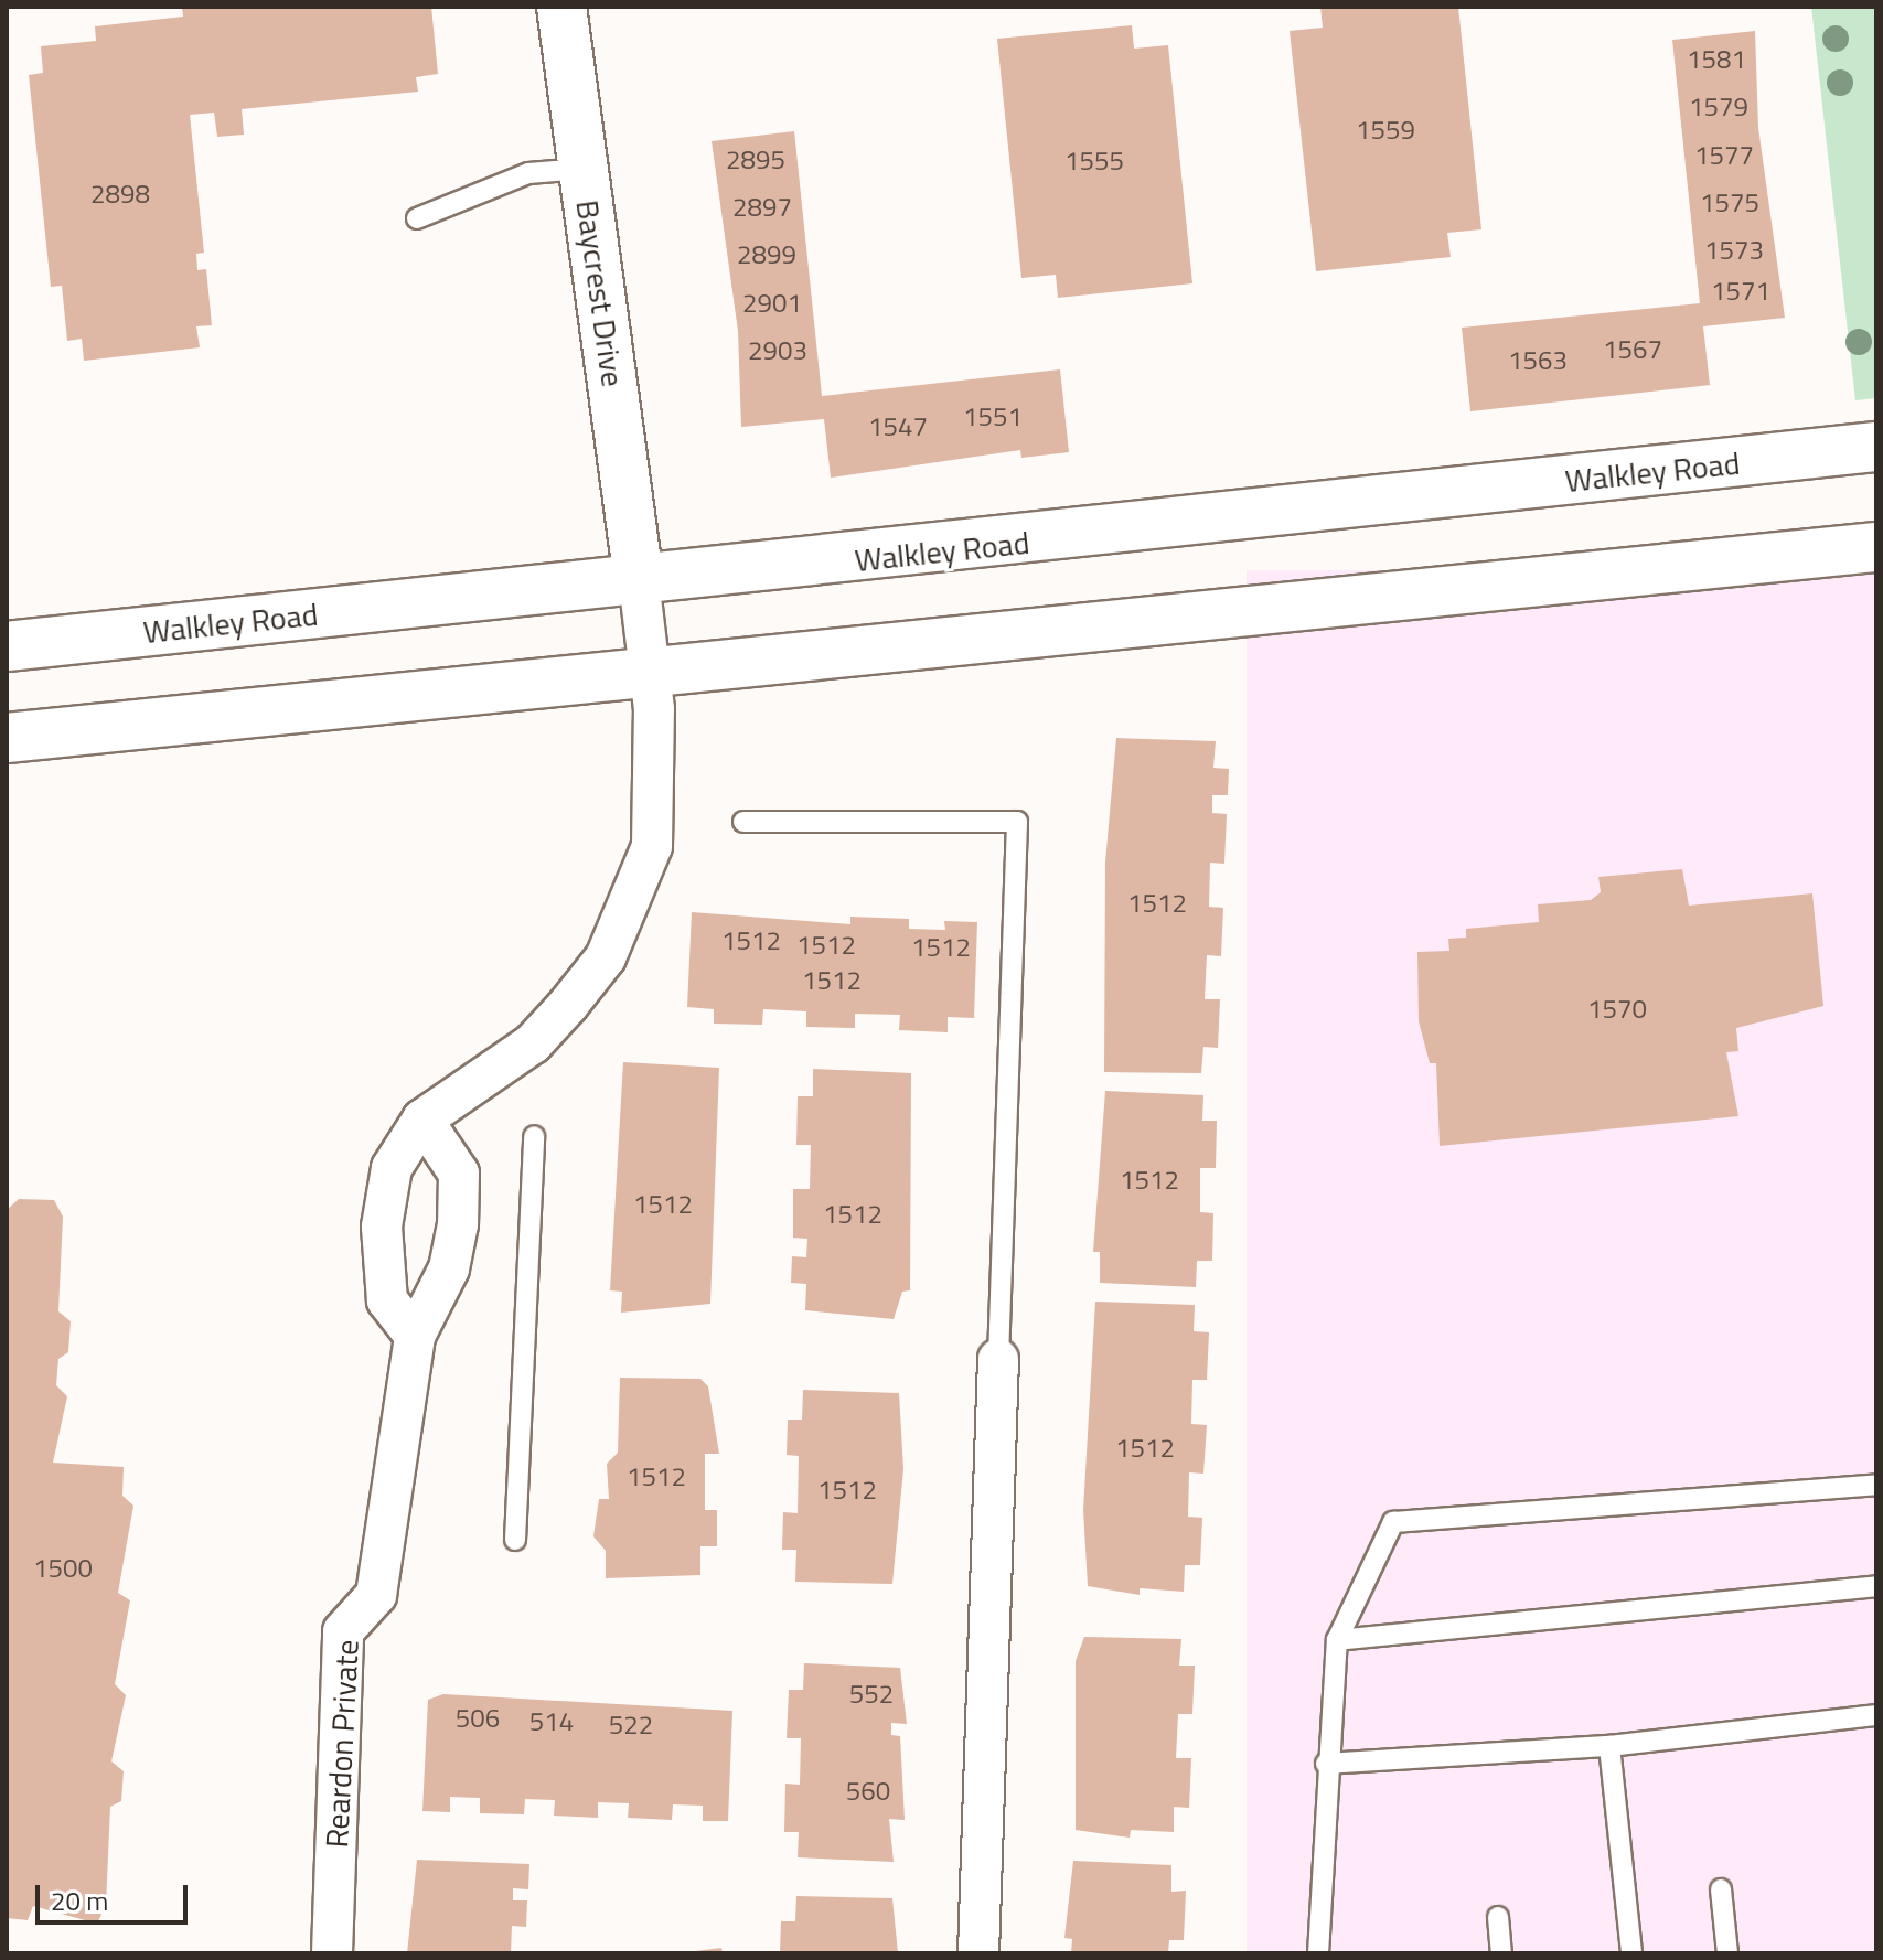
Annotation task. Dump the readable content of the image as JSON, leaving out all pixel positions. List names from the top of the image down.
{
  "streets": {
    "main road": ["Baycrest Drive", "Walkley Road"],
    "street": ["Reardon Private"]
  },
  "crossings": [
    ["Baycrest Drive", "Walkley Road"]
  ],
  "house_numbers": [
    "1581",
    "1579",
    "1559",
    "1577",
    "2895",
    "1555",
    "2898",
    "1575",
    "2897",
    "1573",
    "2899",
    "1571",
    "2901",
    "1567",
    "2903",
    "1563",
    "1551",
    "1547",
    "1512",
    "1512",
    "1512",
    "1512",
    "1512",
    "1570",
    "1512",
    "1512",
    "1512",
    "1512",
    "1512",
    "1512",
    "1500",
    "552",
    "506",
    "514",
    "522",
    "560"
  ],
  "scale_bar": "20 m"
}
